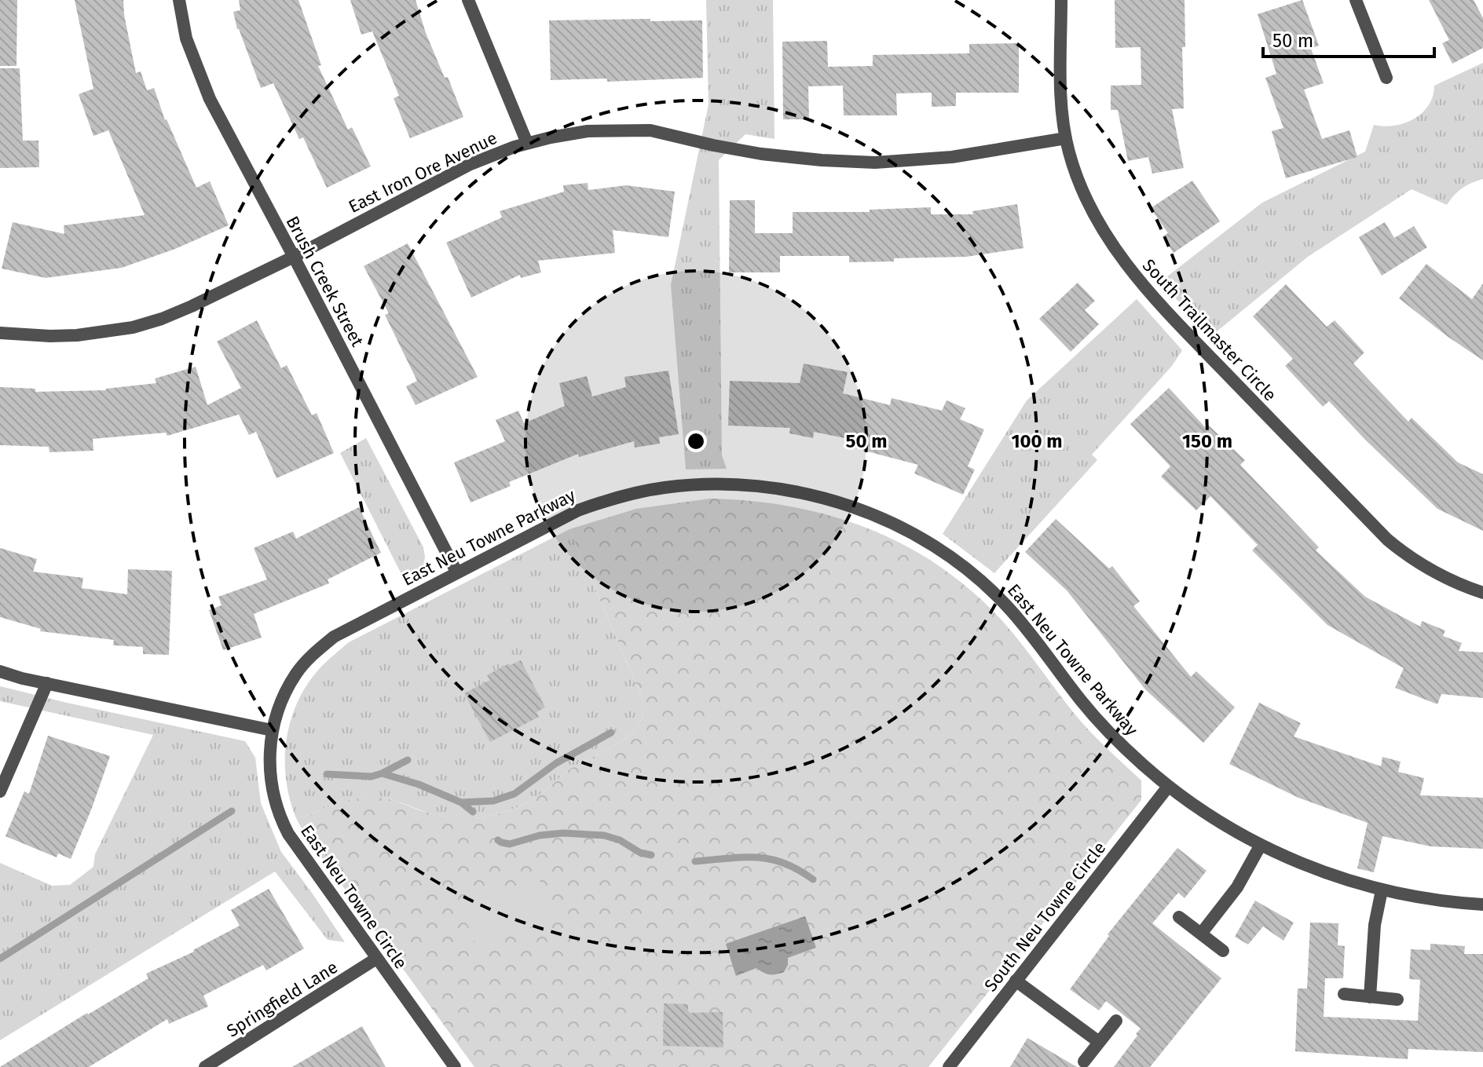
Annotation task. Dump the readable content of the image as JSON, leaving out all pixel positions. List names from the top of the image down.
{
  "streets": {
    "street": [
      "East Iron Ore Avenue",
      "Brush Creek Street",
      "South Trailmaster Circle",
      "East Neu Towne Parkway",
      "East Neu Towne Circle",
      "South Neu Towne Circle",
      "Springfield Lane"
    ]
  },
  "crossings": [
    ["East Iron Ore Avenue", "Brush Creek Street"],
    ["East Iron Ore Avenue", "South Trailmaster Circle"],
    ["Brush Creek Street", "East Neu Towne Parkway"],
    ["East Neu Towne Parkway", "East Neu Towne Circle"],
    ["East Neu Towne Parkway", "South Neu Towne Circle"],
    ["East Neu Towne Circle", "Springfield Lane"]
  ],
  "scale_bar": "50 m",
  "rings": ["50 m", "100 m", "150 m"]
}
